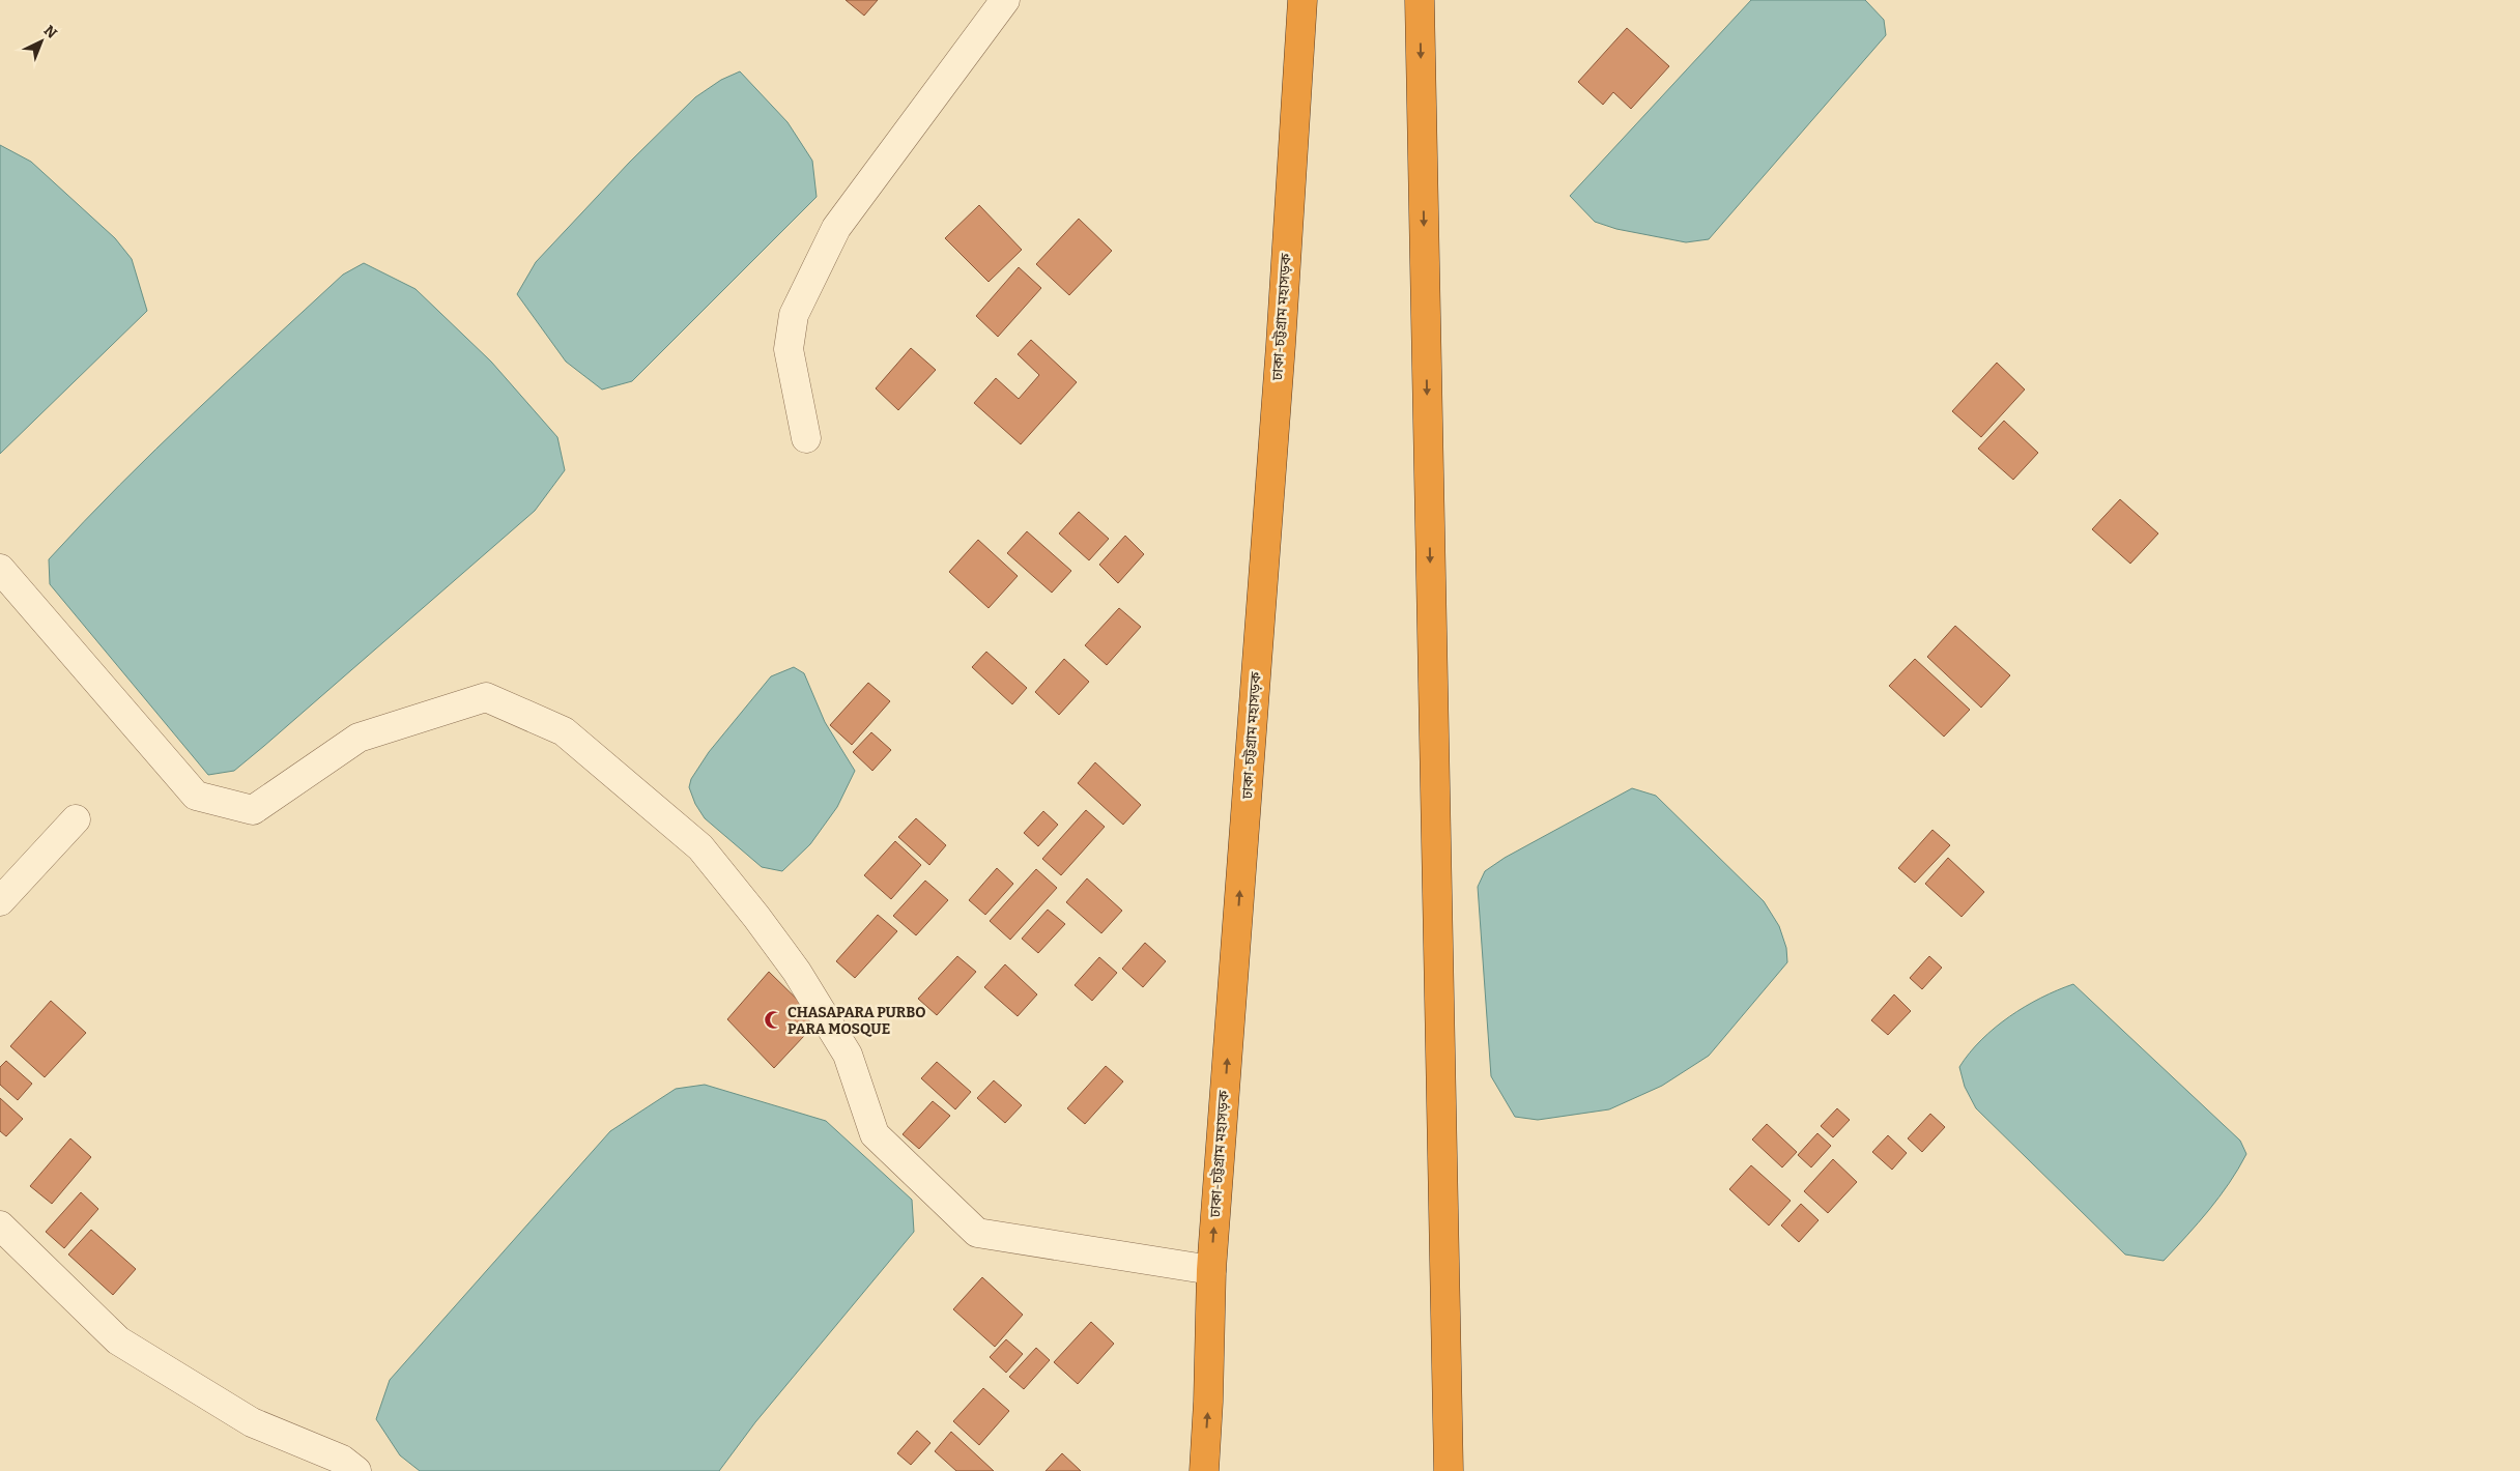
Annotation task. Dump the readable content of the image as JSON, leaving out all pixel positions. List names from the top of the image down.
{
  "streets": {
    "highway": ["ঢাকা-চট্টগ্রাম মহাসড়ক"]
  },
  "places": {
    "mosque": ["CHASAPARA PURBO PARA MOSQUE"]
  },
  "north": "top right"
}
